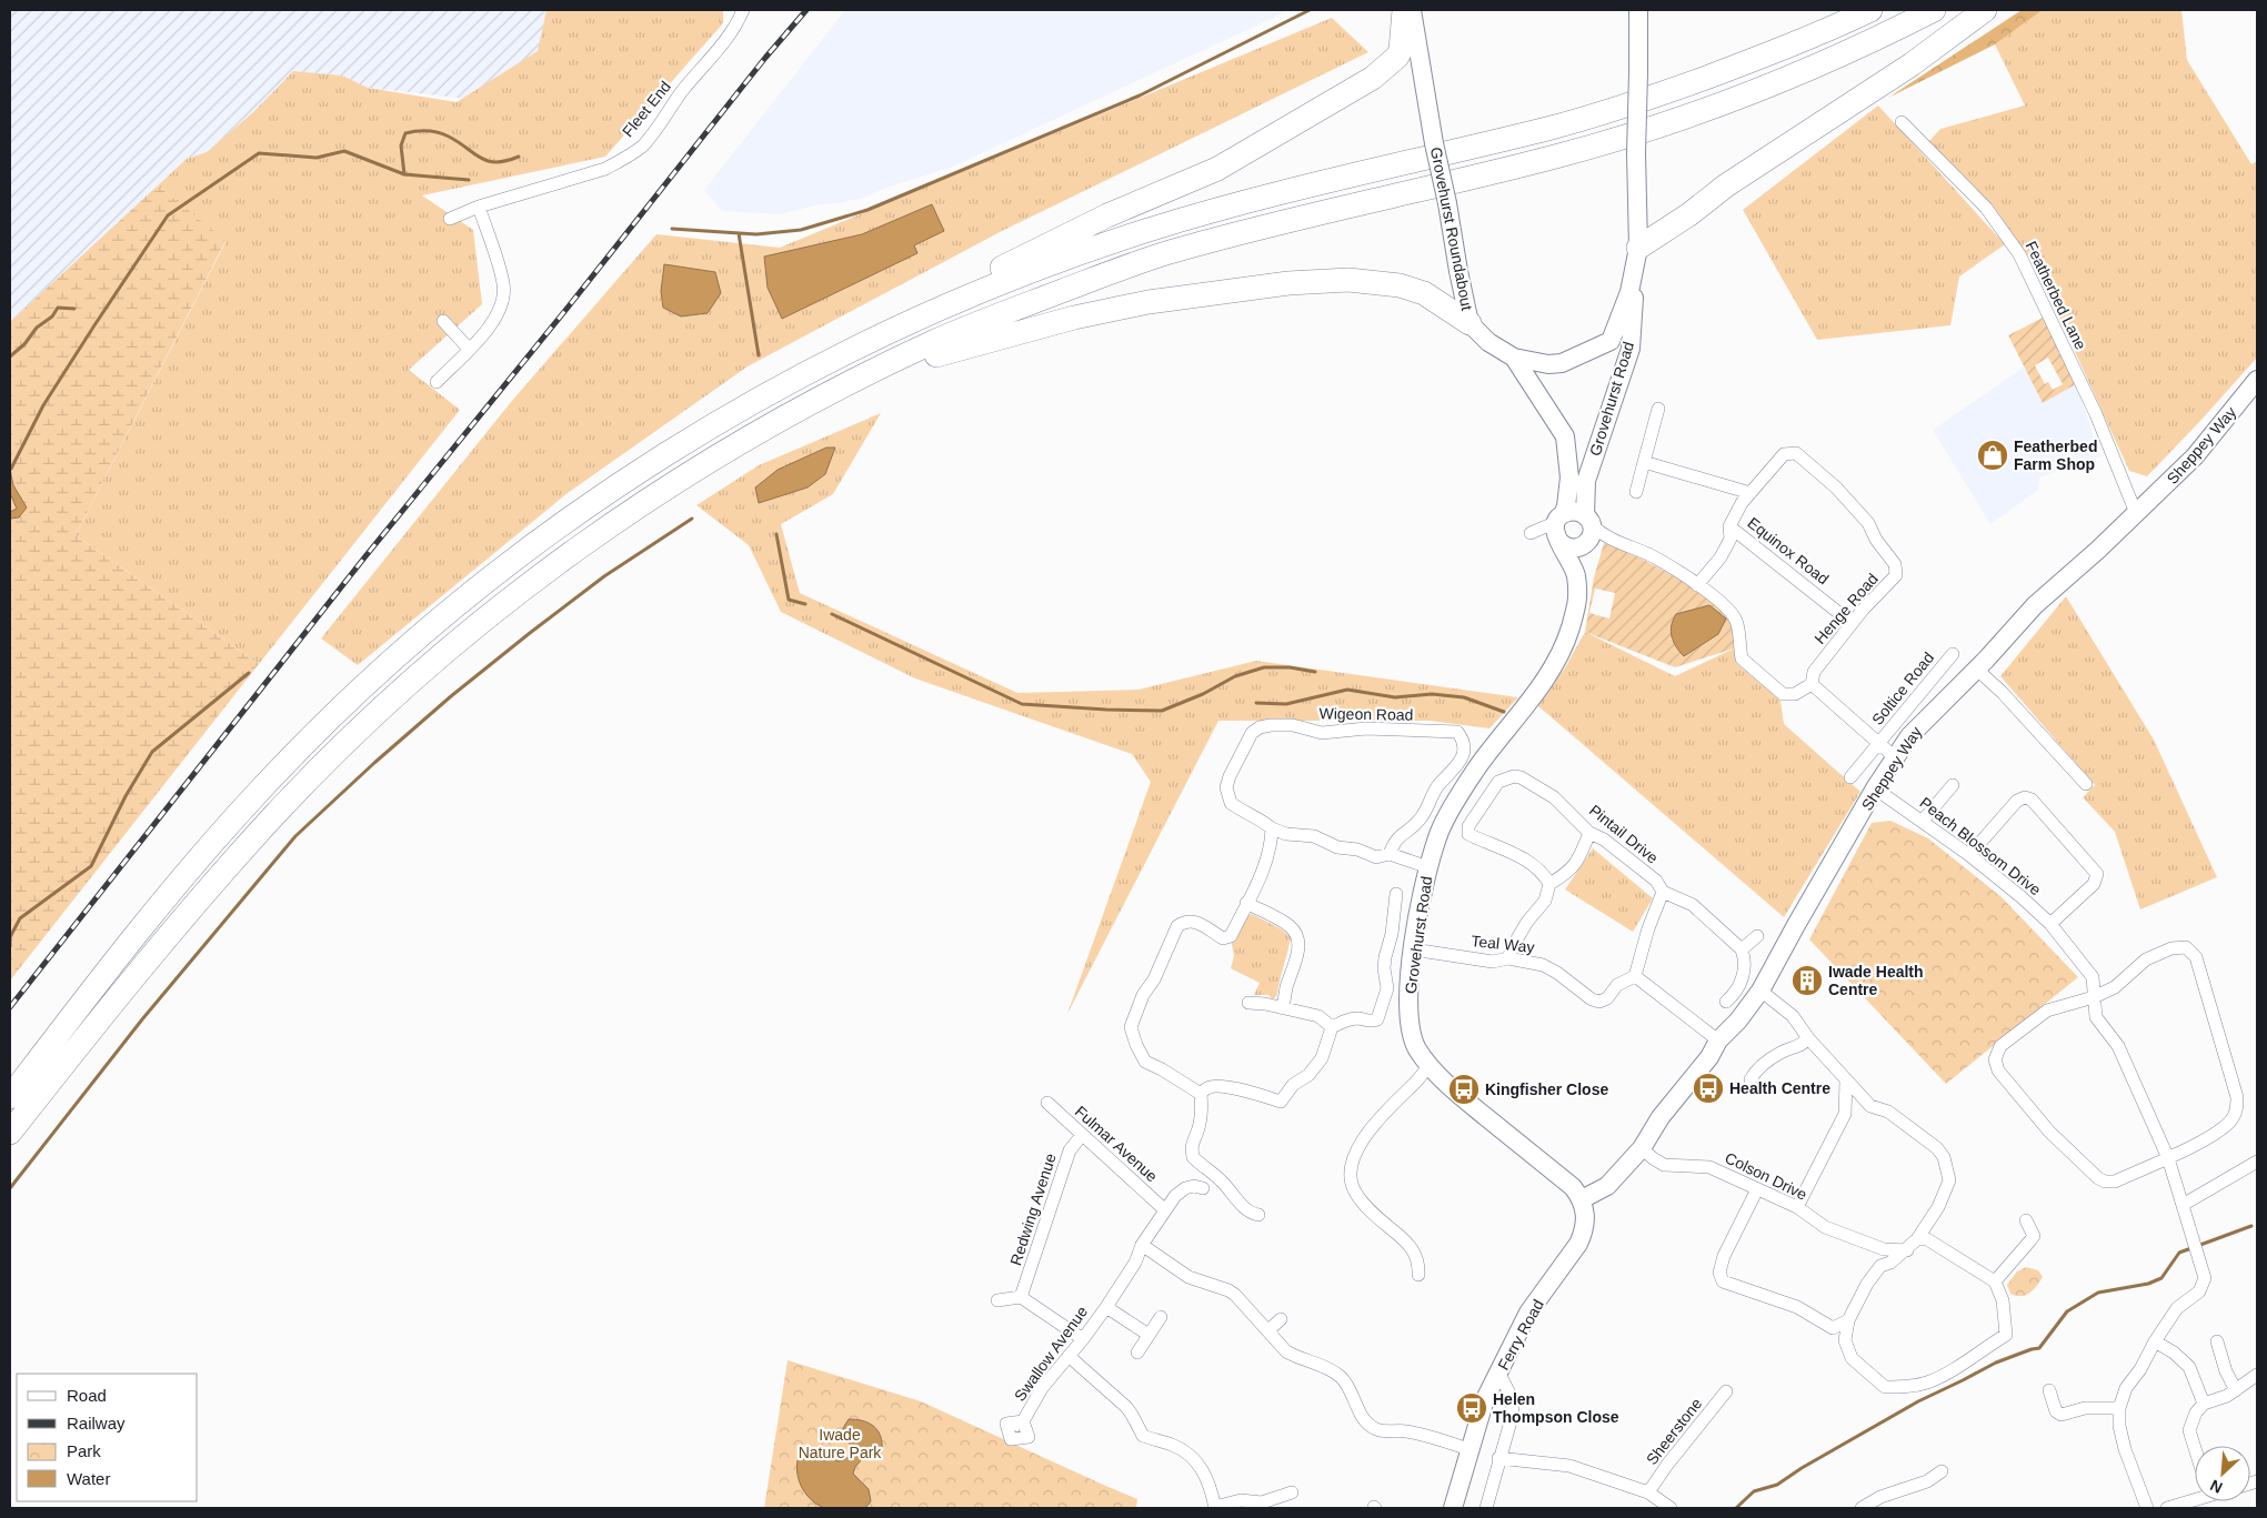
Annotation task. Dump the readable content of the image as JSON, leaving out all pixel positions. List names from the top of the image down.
{
  "streets": {
    "street": [
      "Fleet End",
      "Grovehurst Roundabout",
      "Featherbed Lane",
      "Grovehurst Road",
      "Sheppey Way",
      "Equinox Road",
      "Henge Road",
      "Soltice Road",
      "Wigeon Road",
      "Pintail Drive",
      "Peach Blossom Drive",
      "Teal Way",
      "Fulmar Avenue",
      "Colson Drive",
      "Redwing Avenue",
      "Ferry Road",
      "Swallow Avenue",
      "Sheerstone"
    ]
  },
  "crossings": [
    ["Grovehurst Roundabout", "Grovehurst Road"],
    ["Featherbed Lane", "Sheppey Way"],
    ["Grovehurst Road", "Sheppey Way"],
    ["Grovehurst Road", "Teal Way"],
    ["Grovehurst Road", "Ferry Road"],
    ["Sheppey Way", "Soltice Road"],
    ["Sheppey Way", "Peach Blossom Drive"],
    ["Sheppey Way", "Colson Drive"],
    ["Sheppey Way", "Ferry Road"],
    ["Equinox Road", "Henge Road"],
    ["Henge Road", "Soltice Road"],
    ["Fulmar Avenue", "Redwing Avenue"],
    ["Fulmar Avenue", "Swallow Avenue"]
  ],
  "parks": ["Iwade Nature Park"],
  "places": {
    "shop": ["Featherbed Farm Shop"],
    "building": ["Iwade Health Centre"],
    "bus stop": ["Health Centre", "Kingfisher Close", "Helen Thompson Close"]
  },
  "legend": [
    "Road",
    "Railway",
    "Park",
    "Water"
  ],
  "north": "bottom left"
}
